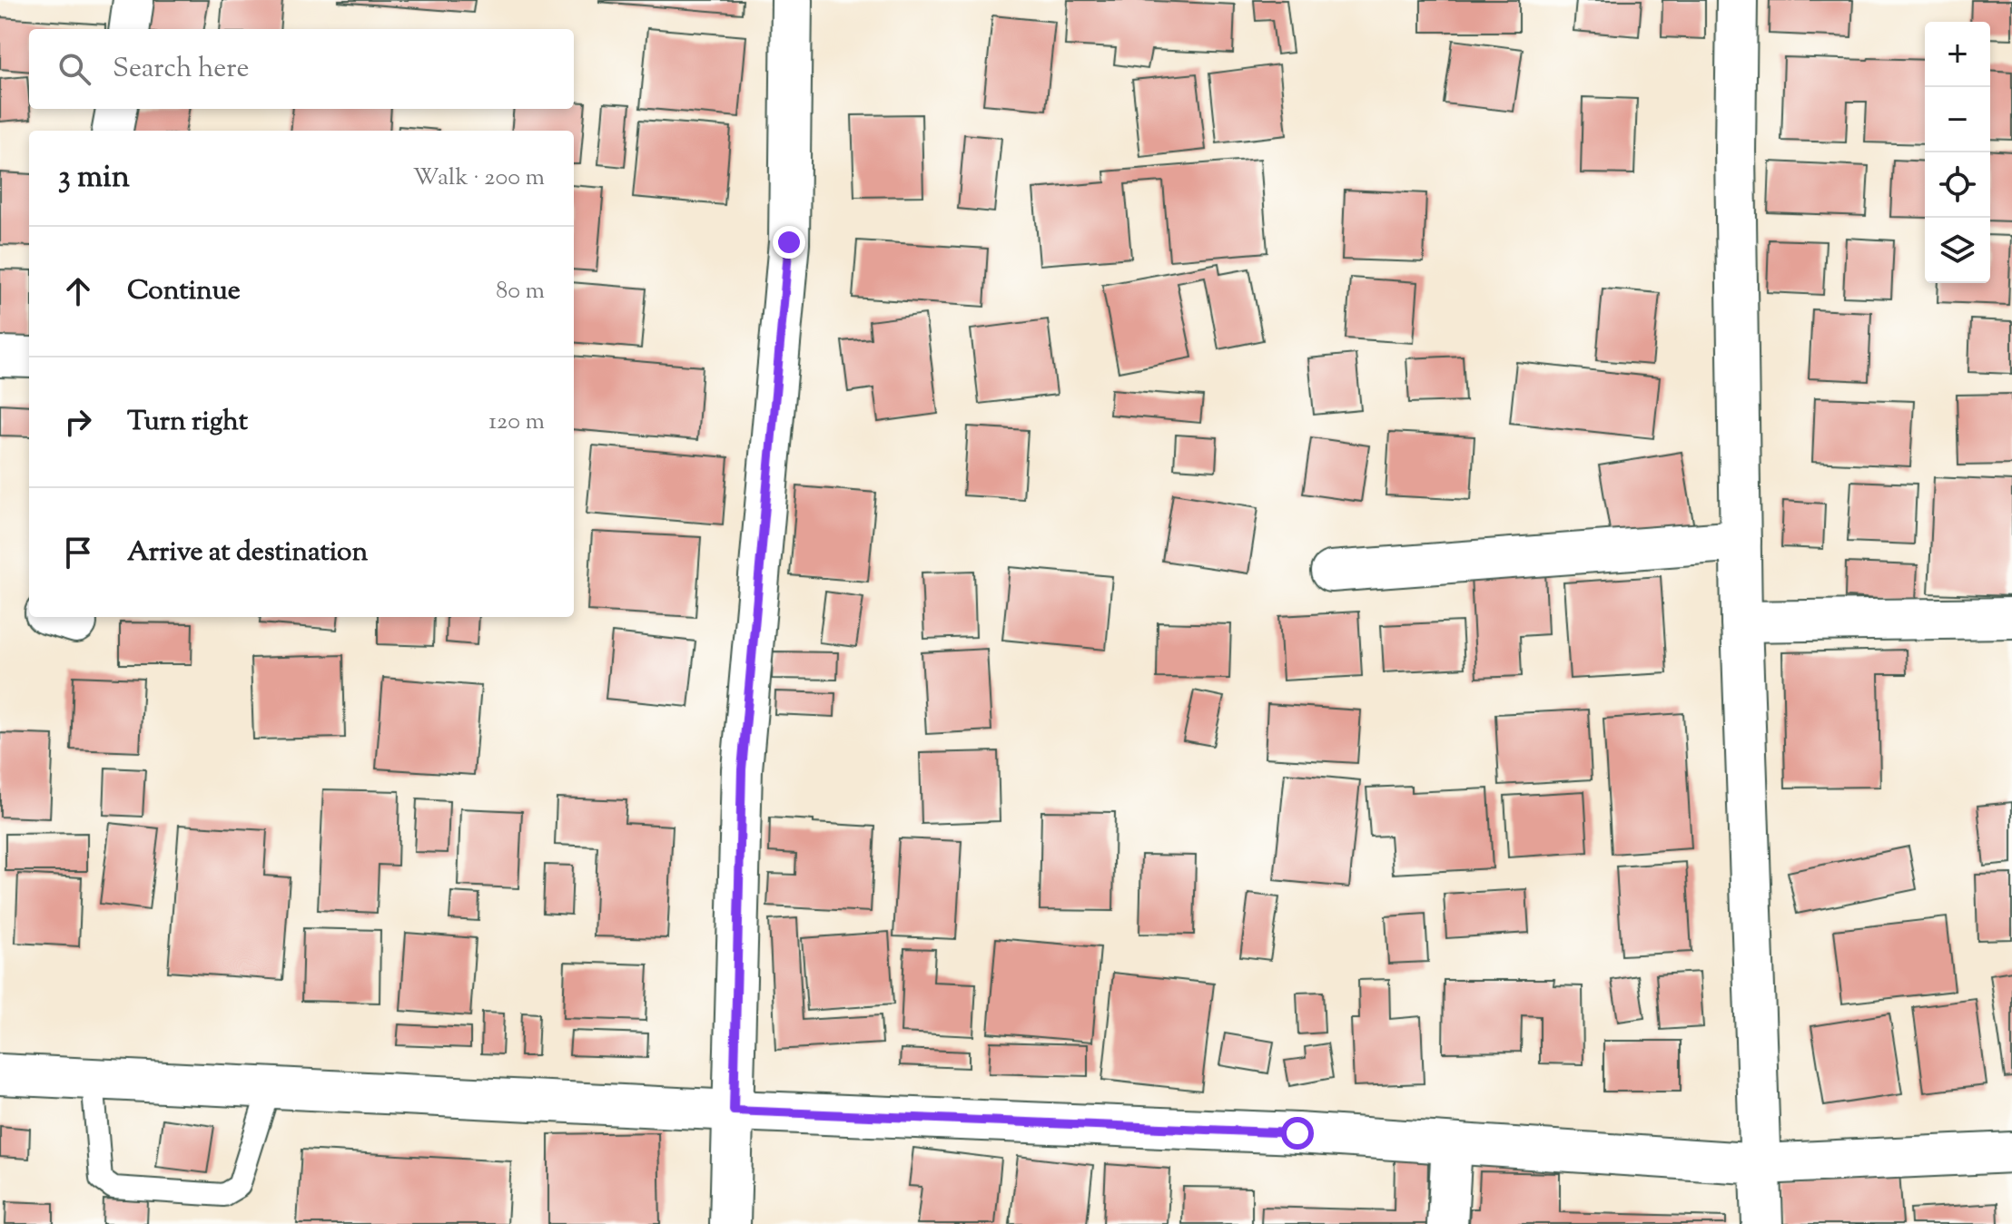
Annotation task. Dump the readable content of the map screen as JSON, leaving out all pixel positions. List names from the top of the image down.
{
  "page": {
    "map_buttons": ["+", "−"],
    "search": "Search here",
    "heading": ["3 min", "Walk · 200 m"],
    "list": [
      ["Continue", "80 m"],
      ["Turn right", "120 m"],
      "Arrive at destination"
    ]
  }
}
